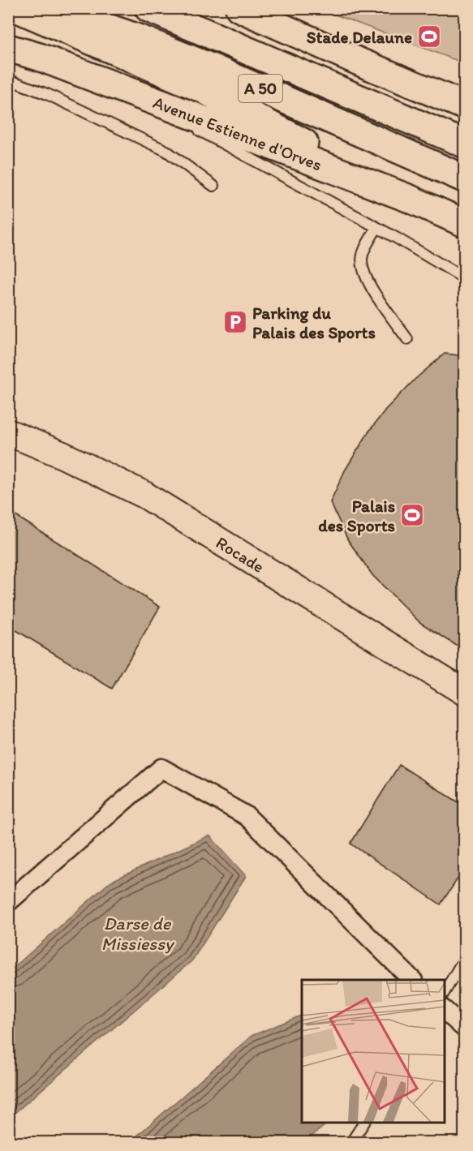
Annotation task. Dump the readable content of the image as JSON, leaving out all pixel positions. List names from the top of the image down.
{
  "streets": {
    "main road": ["A 50", "Avenue Estienne d'Orves"],
    "street": ["Rocade"]
  },
  "water": ["Darse de Missiessy"],
  "places": {
    "sports": ["Stade Delaune", "Palais des Sports"],
    "parking": ["Parking du Palais des Sports"]
  }
}
